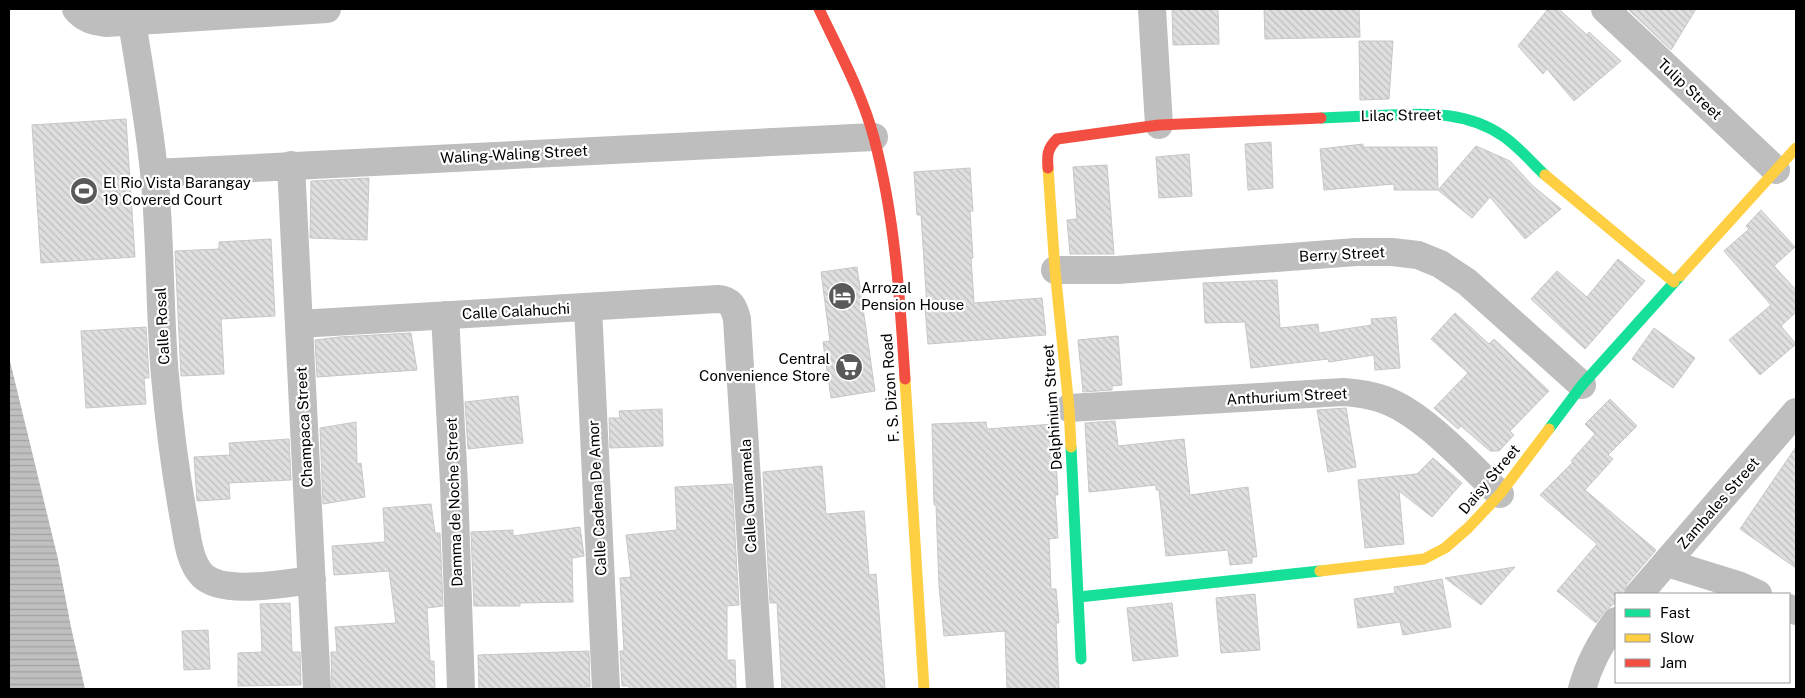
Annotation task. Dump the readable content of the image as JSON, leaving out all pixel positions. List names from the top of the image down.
{
  "streets": {
    "street": [
      "Tulip Street",
      "Lilac Street",
      "Waling-Waling Street",
      "Berry Street",
      "Calle Calahuchi",
      "Calle Rosal",
      "F. S. Dizon Road",
      "Anthurium Street",
      "Delphinium Street",
      "Champaca Street",
      "Daisy Street",
      "Calle Gumamela",
      "Calle Cadena De Amor",
      "Damma de Noche Street",
      "Zambales Street"
    ]
  },
  "crossings": [
    ["Tulip Street", "Daisy Street"],
    ["Lilac Street", "Delphinium Street"],
    ["Lilac Street", "Daisy Street"],
    ["Waling-Waling Street", "Calle Rosal"],
    ["Waling-Waling Street", "F. S. Dizon Road"],
    ["Waling-Waling Street", "Champaca Street"],
    ["Berry Street", "Delphinium Street"],
    ["Berry Street", "Daisy Street"],
    ["Calle Calahuchi", "Champaca Street"],
    ["Calle Calahuchi", "Calle Gumamela"],
    ["Calle Calahuchi", "Calle Cadena De Amor"],
    ["Calle Calahuchi", "Damma de Noche Street"],
    ["Calle Rosal", "Champaca Street"],
    ["Anthurium Street", "Delphinium Street"],
    ["Anthurium Street", "Daisy Street"],
    ["Delphinium Street", "Daisy Street"]
  ],
  "places": {
    "sports": ["El Rio Vista Barangay 19 Covered Court"],
    "hotel": ["Arrozal Pension House"],
    "supermarket": ["Central Convenience Store"]
  },
  "legend": ["Fast", "Slow", "Jam"]
}
